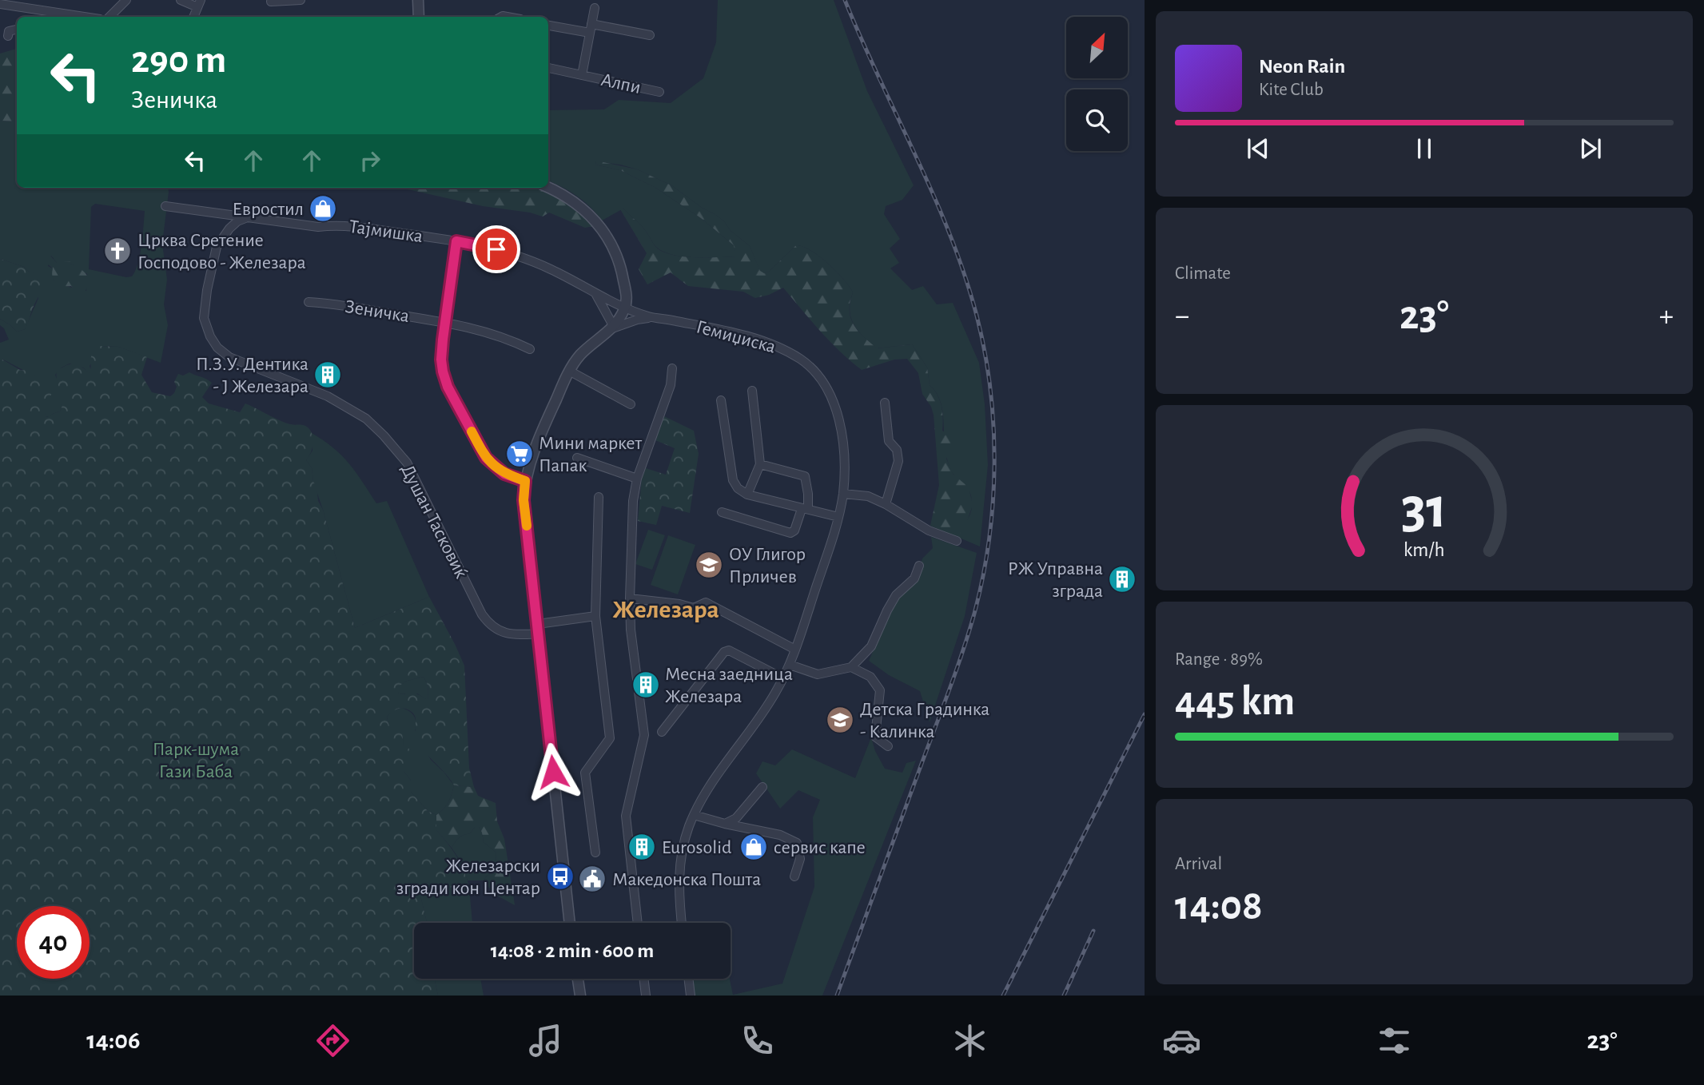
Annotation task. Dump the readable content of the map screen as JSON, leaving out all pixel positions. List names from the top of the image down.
{
  "streets": {
    "street": [
      "Алпи",
      "Тајмишка",
      "Зеничка",
      "Гемиџиска",
      "Душан Тасковиќ"
    ]
  },
  "crossings": [
    ["Тајмишка", "Гемиџиска"],
    ["Тајмишка", "Душан Тасковиќ"]
  ],
  "districts": ["Железара"],
  "parks": ["Парк-шума Гази Баба"],
  "places": {
    "shop": ["Евростил", "сервис капе"],
    "church": ["Црква Сретение Господово - Железара"],
    "building": [
      "П.З.У. Дентика - Ј Железара",
      "РЖ Управна зграда",
      "Месна заедница Железара",
      "Eurosolid"
    ],
    "supermarket": ["Мини маркет Папак"],
    "school or university": ["ОУ Глигор Прличев", "Детска Градинка - Калинка"],
    "bus stop": ["Железарски згради кон Центар"],
    "public building": ["Македонска Пошта"]
  },
  "north": "top right",
  "page": {
    "turn": ["290 m", "Зеничка"],
    "song": ["Neon Rain", "Kite Club"],
    "tile": [
      "Climate",
      ["Range · 89%", "445 km"],
      ["Arrival", "14:08"]
    ],
    "heat": ["−", "23°", "+"],
    "limit": "40",
    "trip": "14:08 · 2 min · 600 m",
    "tabs": ["14:06", "23°"],
    "gauge": ["31", "km/h"]
  }
}
